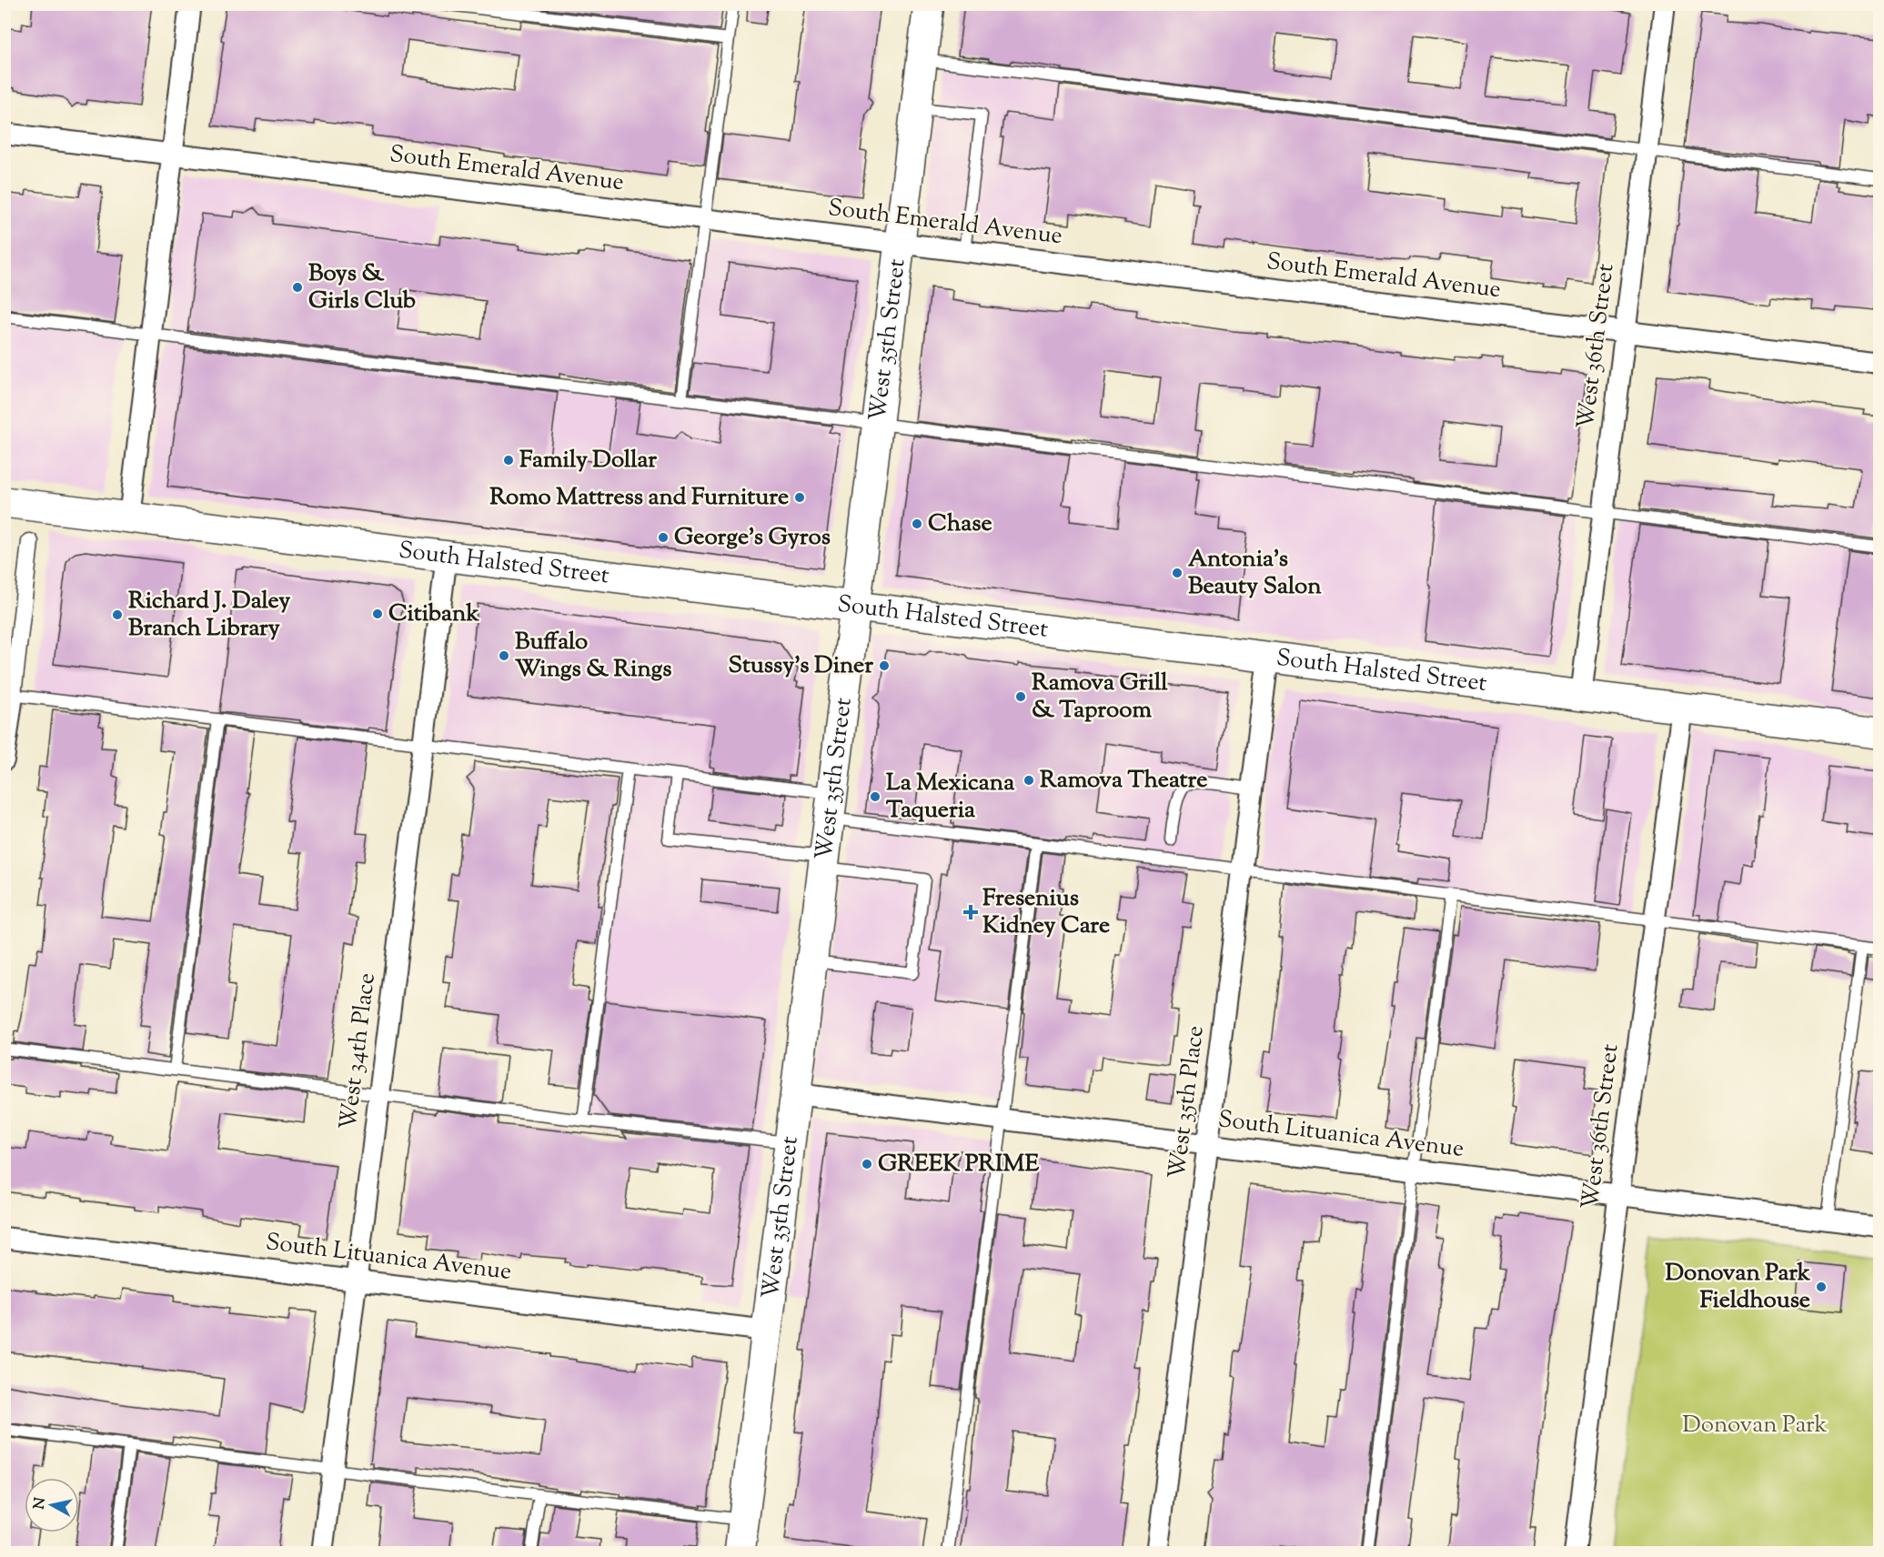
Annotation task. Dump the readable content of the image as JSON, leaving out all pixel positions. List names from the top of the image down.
{
  "streets": {
    "main road": ["West 35th Street", "South Halsted Street"],
    "street": [
      "South Emerald Avenue",
      "West 36th Street",
      "West 34th Place",
      "West 35th Place",
      "South Lituanica Avenue"
    ]
  },
  "crossings": [
    ["South Emerald Avenue", "West 35th Street"],
    ["South Emerald Avenue", "West 36th Street"],
    ["West 35th Street", "South Halsted Street"],
    ["West 35th Street", "South Lituanica Avenue"],
    ["West 36th Street", "South Halsted Street"],
    ["West 36th Street", "South Lituanica Avenue"],
    ["South Halsted Street", "West 34th Place"],
    ["South Halsted Street", "West 35th Place"],
    ["West 34th Place", "South Lituanica Avenue"],
    ["West 35th Place", "South Lituanica Avenue"]
  ],
  "parks": ["Donovan Park"],
  "places": {
    "other": [
      "Boys & Girls Club",
      "Family Dollar",
      "Romo Mattress and Furniture",
      "Chase",
      "George's Gyros",
      "Antonia's Beauty Salon",
      "Citibank",
      "Richard J. Daley Branch Library",
      "Buffalo Wings & Rings",
      "Stussy's Diner",
      "Ramova Grill & Taproom",
      "Ramova Theatre",
      "La Mexicana Taqueria",
      "GREEK PRIME",
      "Donovan Park Fieldhouse"
    ],
    "health": ["Fresenius Kidney Care"]
  },
  "north": "left"
}
